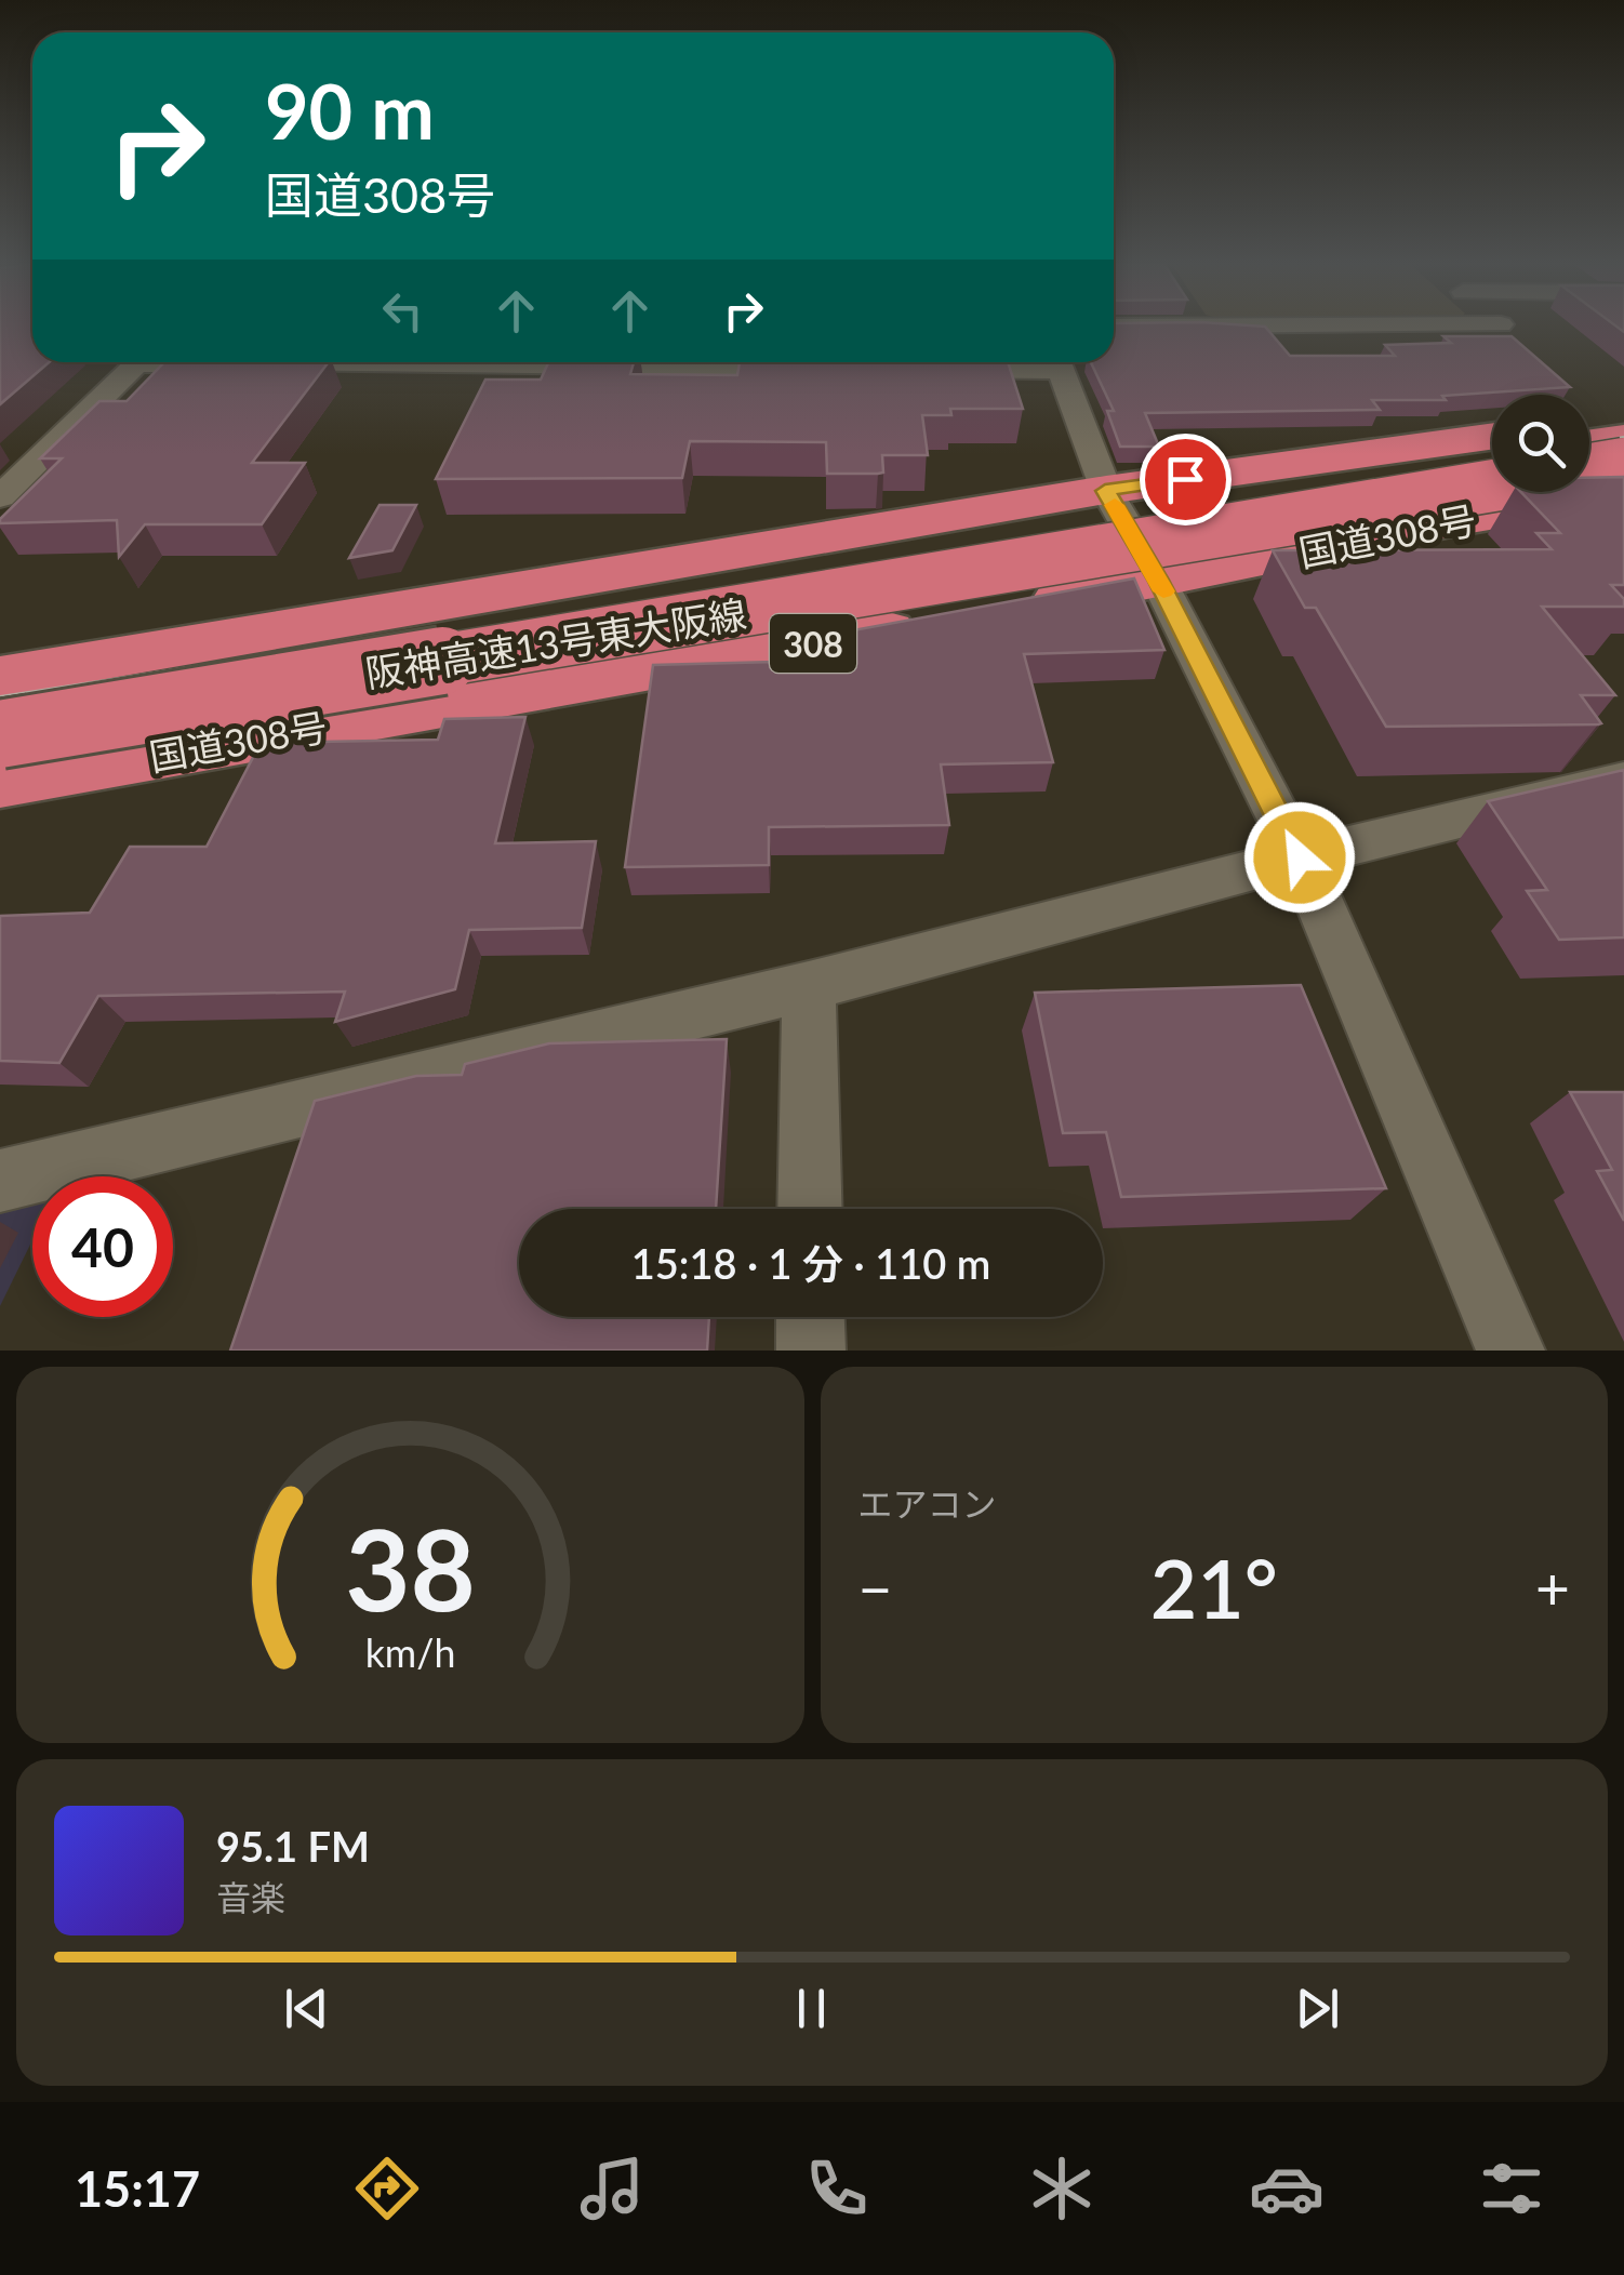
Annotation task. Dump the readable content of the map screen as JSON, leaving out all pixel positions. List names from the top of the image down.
{
  "streets": {
    "highway": ["国道308号", "阪神高速13号東大阪線", "308"]
  },
  "page": {
    "turn": ["90 m", "国道308号"],
    "limit": "40",
    "trip": "15:18 · 1 分 · 110 m",
    "tile": "エアコン",
    "heat": ["−", "21°", "+"],
    "song": ["95.1 FM", "音楽"],
    "tabs": "15:17",
    "gauge": ["38", "km/h"]
  }
}
